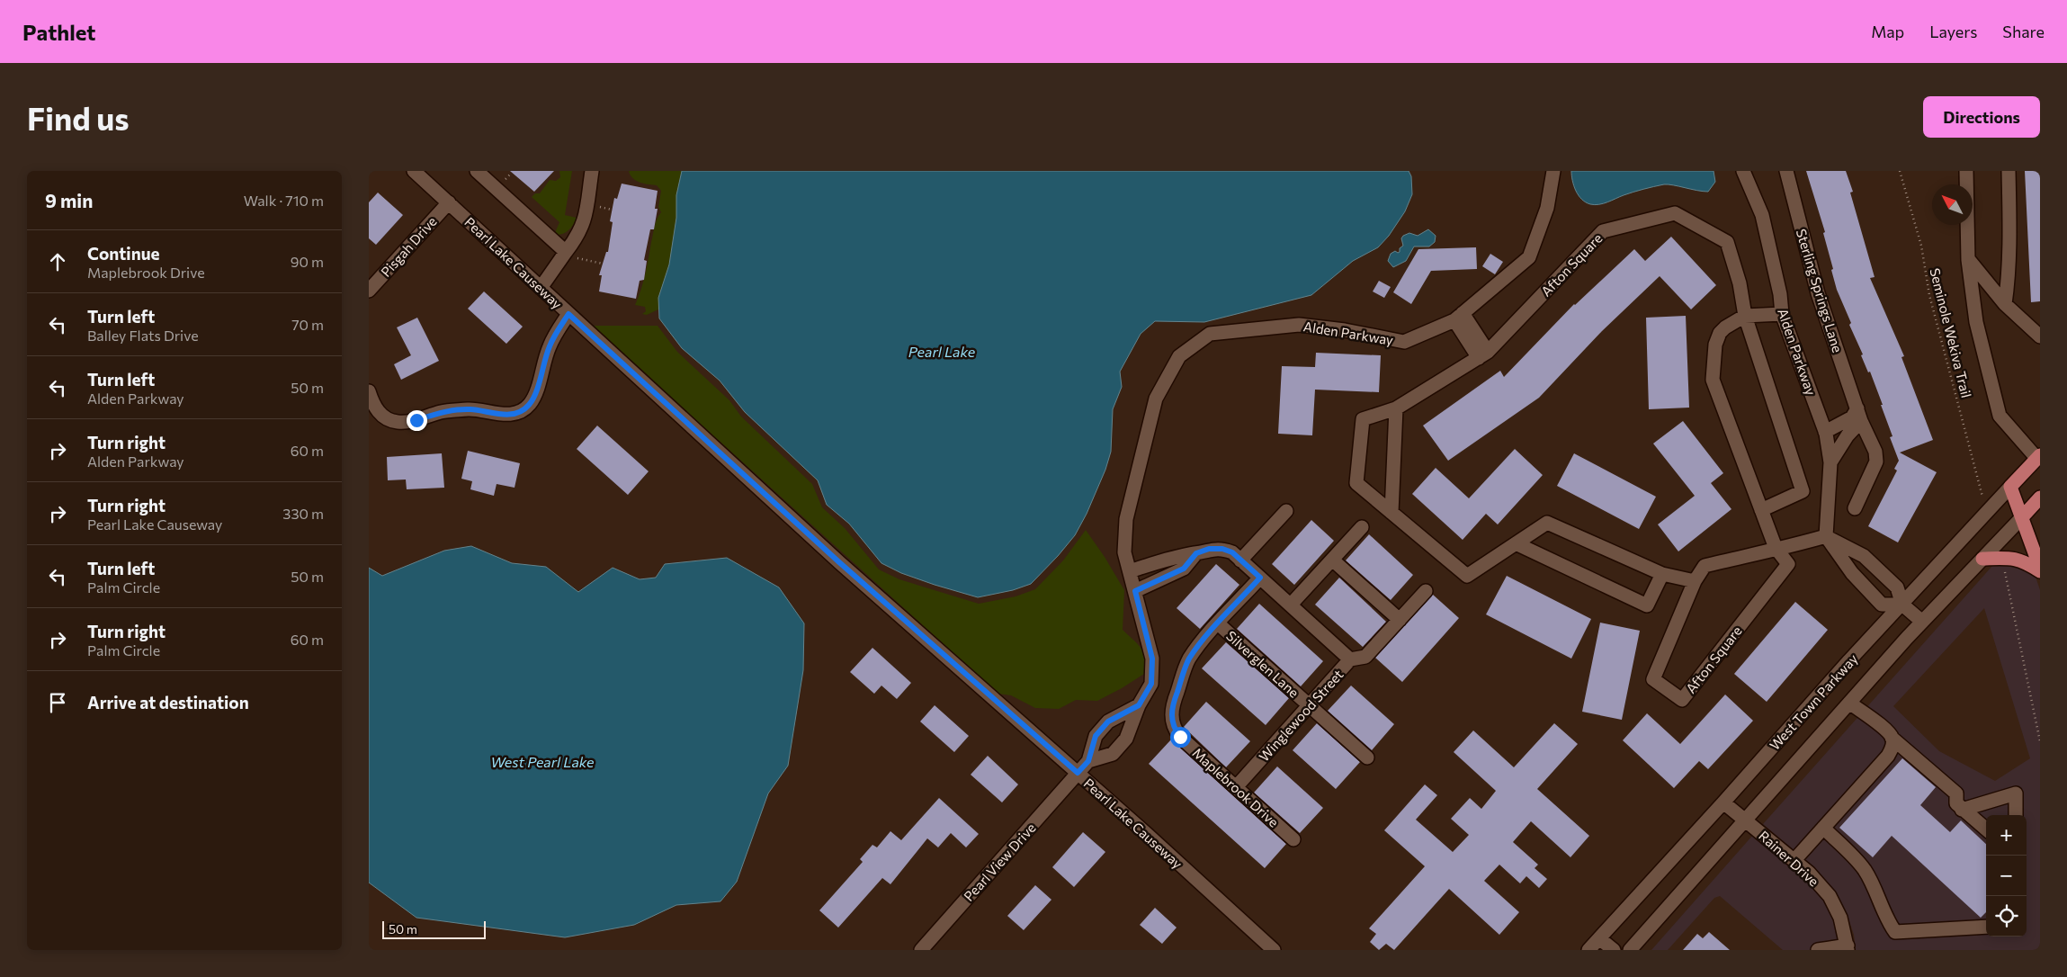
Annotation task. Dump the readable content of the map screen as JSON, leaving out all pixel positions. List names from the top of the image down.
{
  "streets": {
    "main road": ["West Town Parkway"],
    "street": [
      "Pisgah Drive",
      "Pearl Lake Causeway",
      "Afton Square",
      "Sterling Springs Lane",
      "Alden Parkway",
      "Silverglen Lane",
      "Winglewood Street",
      "Maplebrook Drive",
      "Rainer Drive",
      "Pearl View Drive"
    ],
    "path": ["Seminole Wekiva Trail"]
  },
  "crossings": [
    ["Pisgah Drive", "Pearl Lake Causeway"],
    ["Pearl Lake Causeway", "Pearl View Drive"],
    ["Afton Square", "Alden Parkway"],
    ["Silverglen Lane", "Winglewood Street"],
    ["Silverglen Lane", "Maplebrook Drive"],
    ["West Town Parkway", "Rainer Drive"],
    ["Winglewood Street", "Maplebrook Drive"]
  ],
  "water": ["Pearl Lake", "West Pearl Lake"],
  "scale_bar": "50 m",
  "north": "top left",
  "page": {
    "header": "Pathlet",
    "nav": ["Map", "Layers", "Share"],
    "buttons": "Directions",
    "title": "Find us",
    "heading": ["9 min", "Walk · 710 m"],
    "list": [
      ["Continue", "Maplebrook Drive", "90 m"],
      ["Turn left", "Balley Flats Drive", "70 m"],
      ["Turn left", "Alden Parkway", "50 m"],
      ["Turn right", "Alden Parkway", "60 m"],
      ["Turn right", "Pearl Lake Causeway", "330 m"],
      ["Turn left", "Palm Circle", "50 m"],
      ["Turn right", "Palm Circle", "60 m"],
      "Arrive at destination"
    ],
    "map_buttons": ["+", "−"],
    "scale": "50 m"
  }
}
